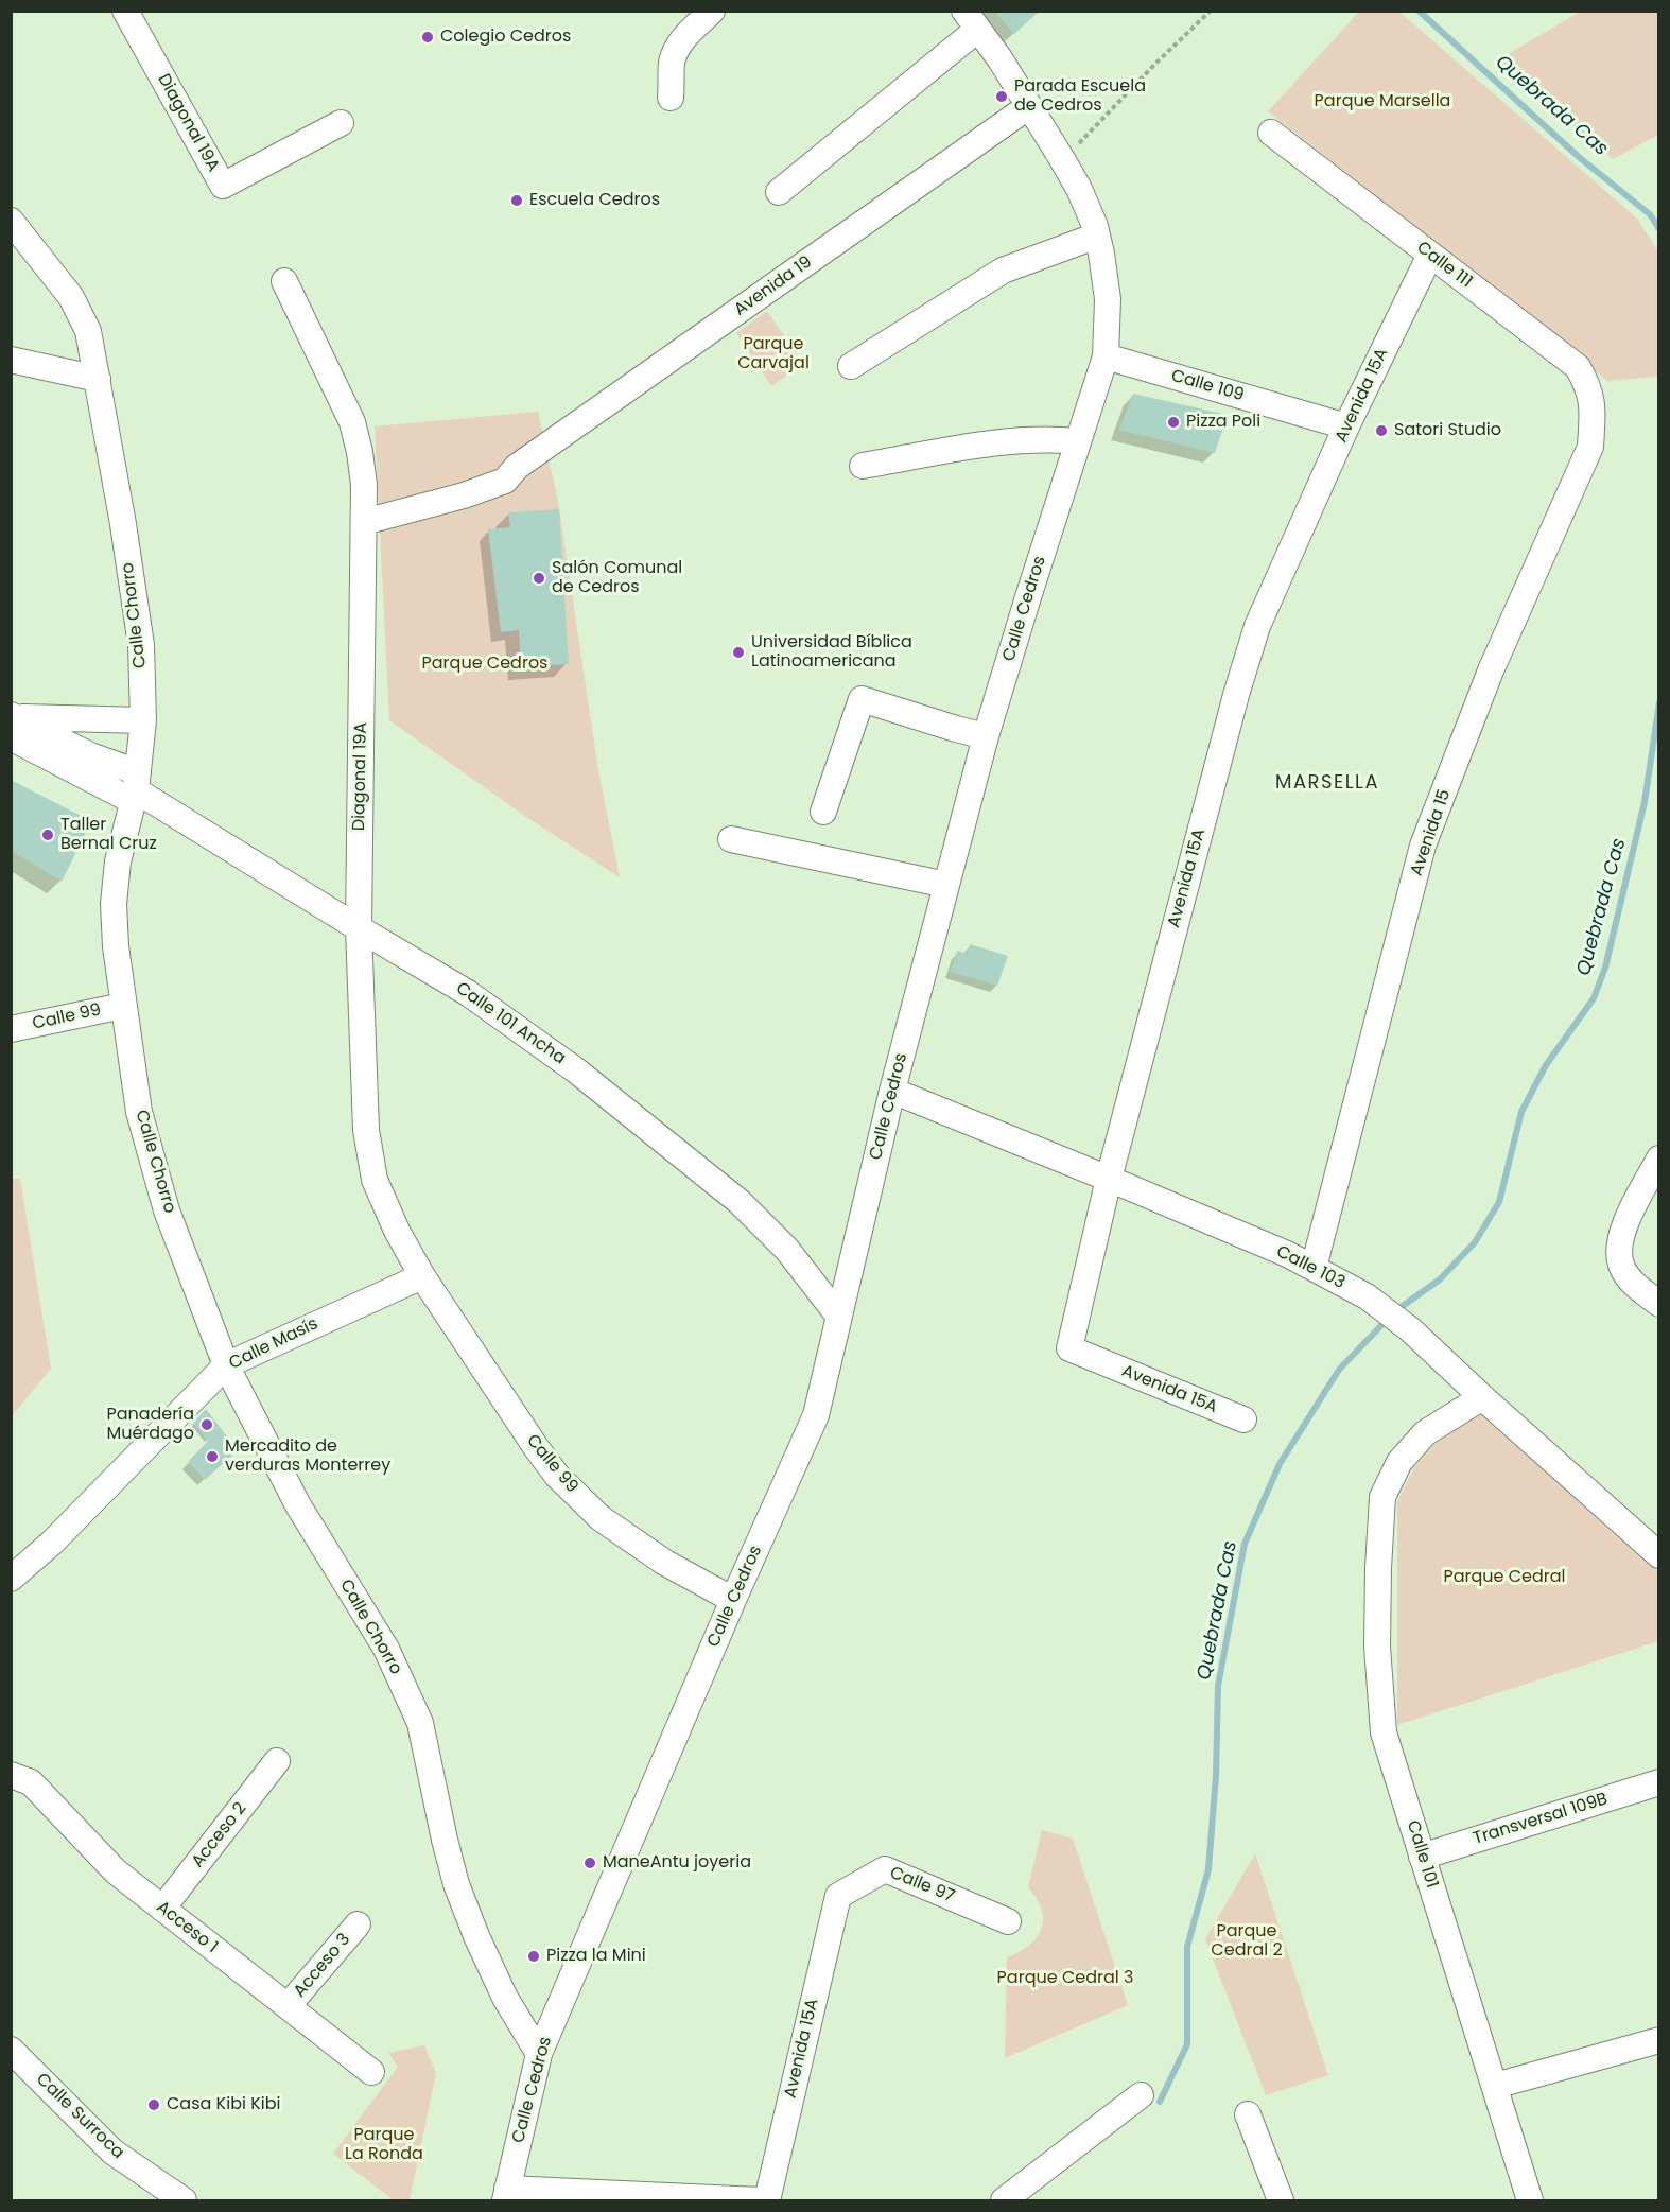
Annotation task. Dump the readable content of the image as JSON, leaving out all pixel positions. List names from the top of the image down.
{
  "streets": {
    "street": [
      "Diagonal 19A",
      "Calle 111",
      "Avenida 19",
      "Calle 109",
      "Avenida 15A",
      "Calle Cedros",
      "Calle Chorro",
      "Avenida 15",
      "Calle 99",
      "Calle 101 Ancha",
      "Calle 103",
      "Calle Masís",
      "Transversal 109B",
      "Acceso 2",
      "Calle 101",
      "Calle 97",
      "Acceso 1",
      "Acceso 3",
      "Calle Surroca"
    ]
  },
  "crossings": [
    ["Diagonal 19A", "Avenida 19"],
    ["Diagonal 19A", "Calle 99"],
    ["Diagonal 19A", "Calle 101 Ancha"],
    ["Diagonal 19A", "Calle Masís"],
    ["Calle 111", "Avenida 15A"],
    ["Calle 111", "Avenida 15"],
    ["Avenida 19", "Calle Cedros"],
    ["Calle 109", "Avenida 15A"],
    ["Calle 109", "Calle Cedros"],
    ["Avenida 15A", "Calle 103"],
    ["Avenida 15A", "Calle 97"],
    ["Calle Cedros", "Calle Chorro"],
    ["Calle Cedros", "Calle 99"],
    ["Calle Cedros", "Calle 101 Ancha"],
    ["Calle Cedros", "Calle 103"],
    ["Calle Chorro", "Calle 99"],
    ["Calle Chorro", "Calle 101 Ancha"],
    ["Calle Chorro", "Calle Masís"],
    ["Avenida 15", "Calle 103"],
    ["Calle 99", "Calle Masís"],
    ["Calle 103", "Calle 101"],
    ["Transversal 109B", "Calle 101"],
    ["Acceso 2", "Acceso 1"],
    ["Acceso 1", "Acceso 3"]
  ],
  "districts": ["MARSELLA"],
  "water": ["Quebrada Cas"],
  "parks": [
    "Parque Marsella",
    "Parque Carvajal",
    "Parque Cedros",
    "Parque Cedral",
    "Parque Cedral 2",
    "Parque Cedral 3",
    "Parque La Ronda"
  ],
  "places": [
    "Colegio Cedros",
    "Parada Escuela de Cedros",
    "Escuela Cedros",
    "Pizza Poli",
    "Satori Studio",
    "Salón Comunal de Cedros",
    "Universidad Bíblica Latinoamericana",
    "Taller Bernal Cruz",
    "Panadería Muérdago",
    "Mercadito de verduras Monterrey",
    "ManeAntu joyeria",
    "Pizza la Mini",
    "Casa Kibi Kibi"
  ]
}
